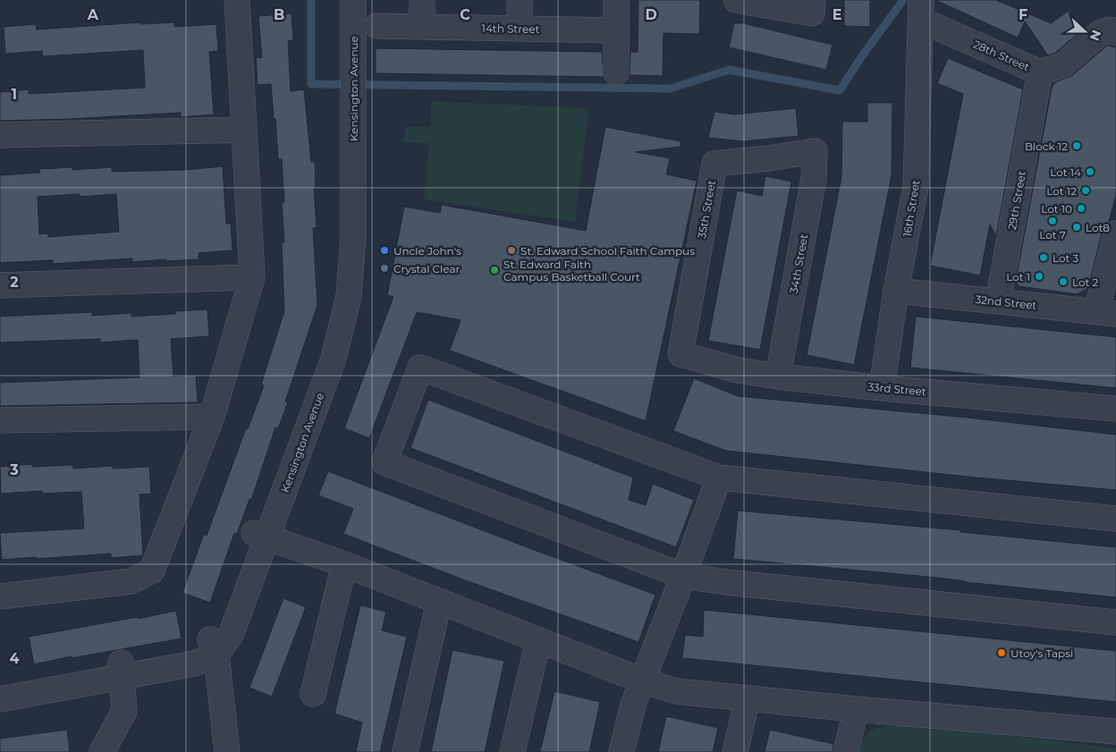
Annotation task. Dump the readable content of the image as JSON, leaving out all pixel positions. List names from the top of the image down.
{
  "streets": {
    "street": [
      "14th Street",
      "28th Street",
      "Kensington Avenue",
      "29th Street",
      "16th Street",
      "35th Street",
      "34th Street",
      "32nd Street",
      "33rd Street"
    ]
  },
  "crossings": [
    ["28th Street", "29th Street"],
    ["28th Street", "16th Street"],
    ["29th Street", "32nd Street"],
    ["16th Street", "32nd Street"],
    ["16th Street", "33rd Street"],
    ["35th Street", "34th Street"],
    ["35th Street", "33rd Street"],
    ["34th Street", "33rd Street"]
  ],
  "places": [
    "Block 12",
    "Lot 14",
    "Lot 12",
    "Lot 10",
    "Lot 7",
    "Lot8",
    "Uncle John's",
    "St. Edward School Faith Campus",
    "Lot 3",
    "Crystal Clear",
    "St. Edward Faith Campus Basketball Court",
    "Lot 1",
    "Lot 2",
    "Utoy's Tapsi"
  ],
  "north": "right",
  "grid": {
    "columns": [
      "A",
      "B",
      "C",
      "D",
      "E",
      "F"
    ],
    "rows": [
      "1",
      "2",
      "3",
      "4"
    ]
  }
}
